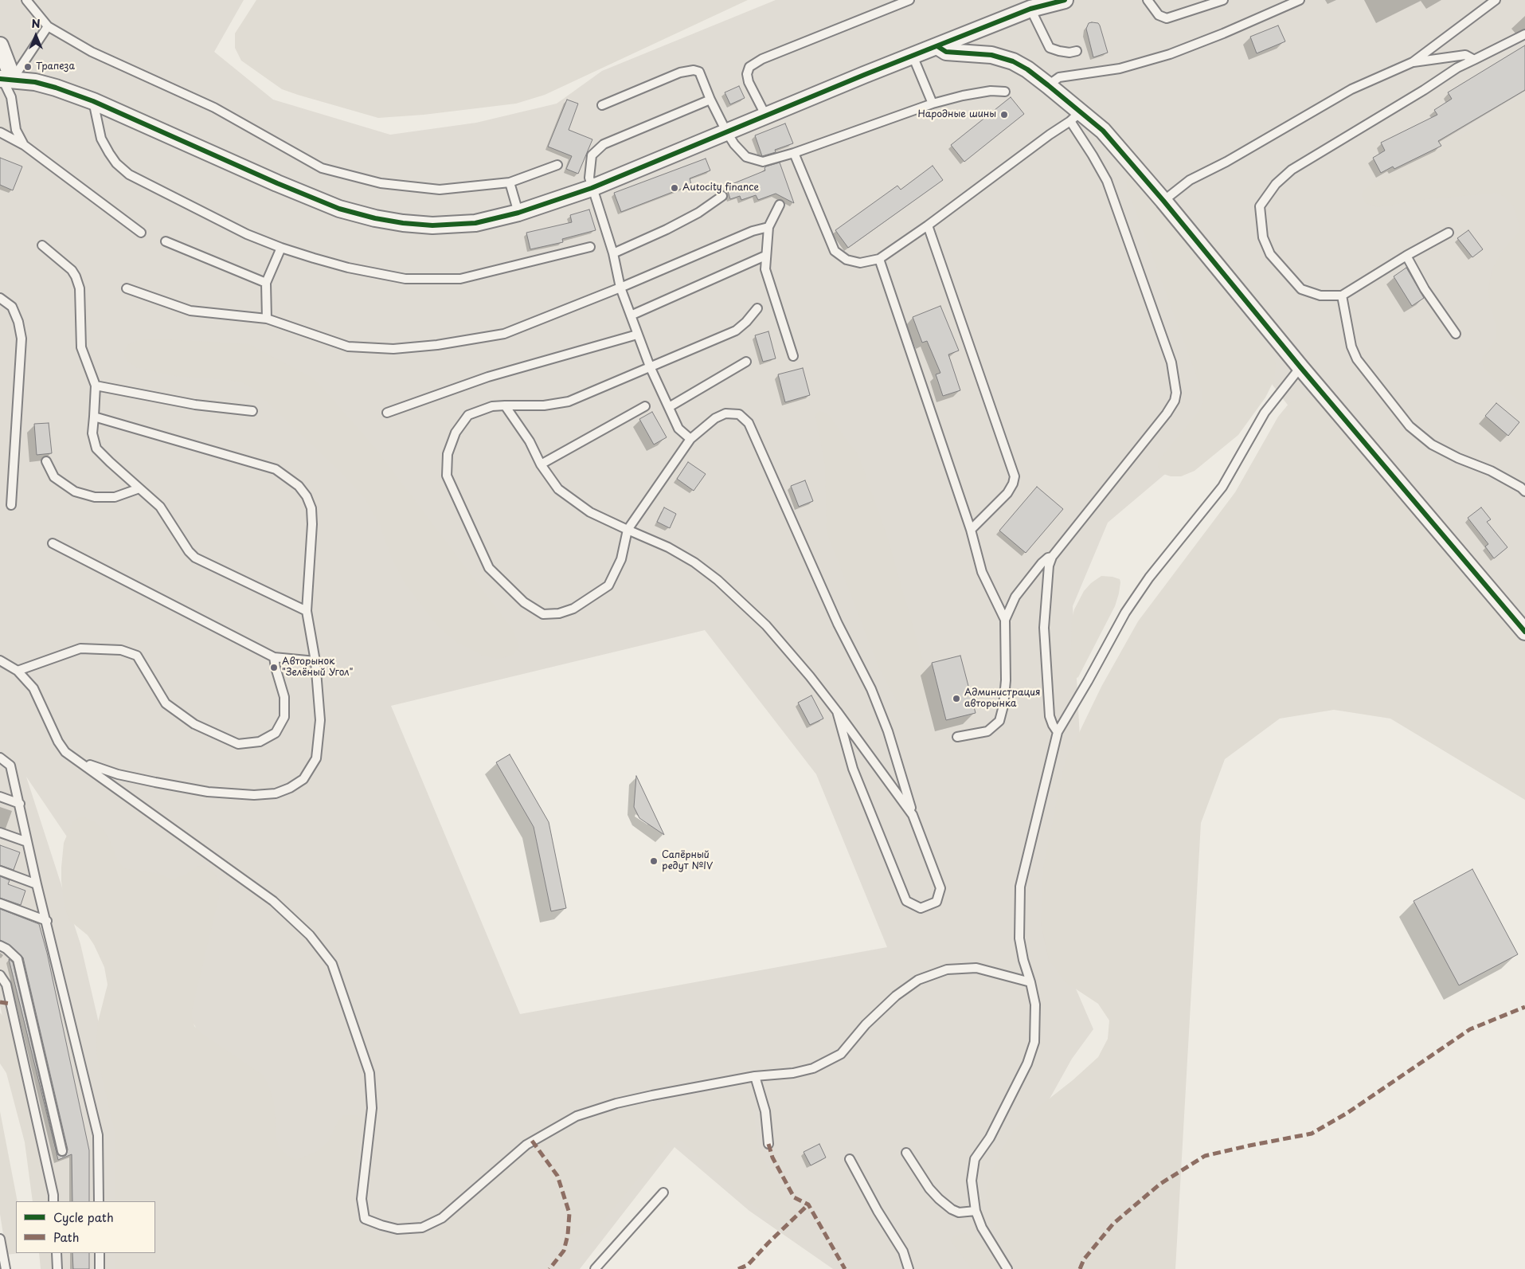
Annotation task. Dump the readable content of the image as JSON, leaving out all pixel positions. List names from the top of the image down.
{
  "places": [
    "Трапеза",
    "Народные шины",
    "Autocity finance",
    "Авторынок \"Зелёный Угол\"",
    "Администрация авторынка",
    "Сапёрный редут №IV"
  ],
  "legend": ["Cycle path", "Path"],
  "north": "top"
}
